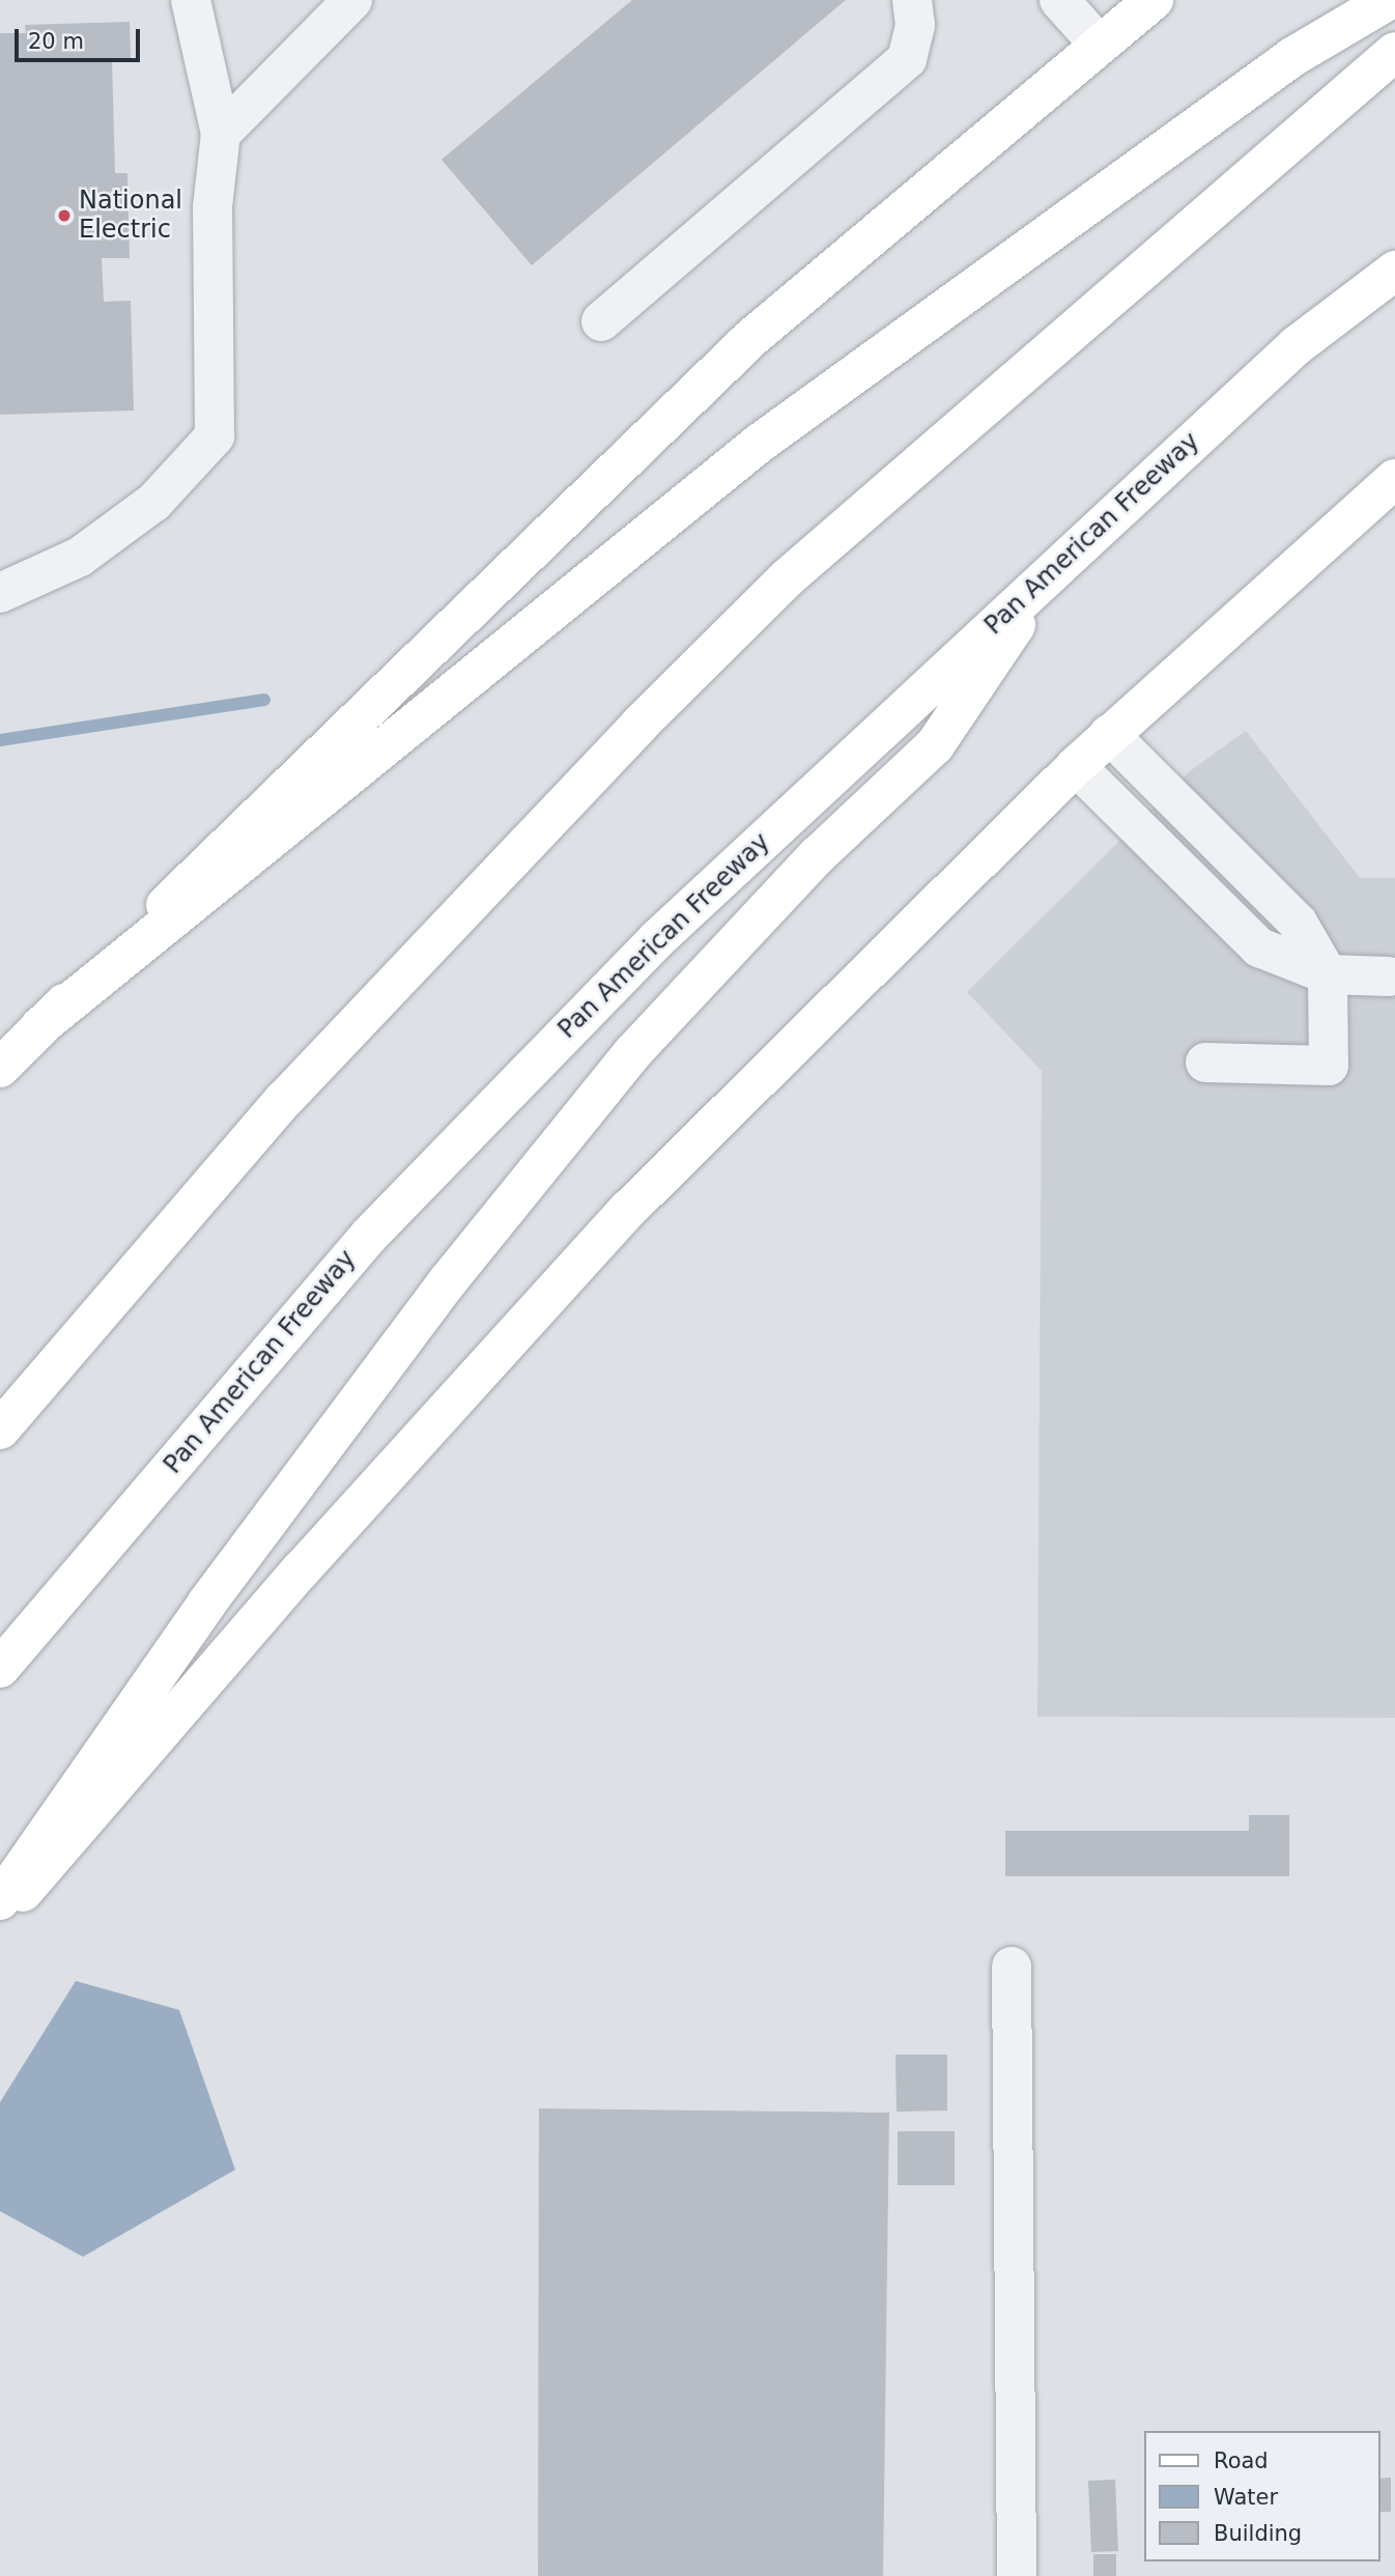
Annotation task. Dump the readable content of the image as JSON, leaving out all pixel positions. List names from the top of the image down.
{
  "streets": {
    "main road": ["Pan American Freeway"]
  },
  "places": ["National Electric"],
  "legend": ["Road", "Water", "Building"],
  "scale_bar": "20 m"
}
